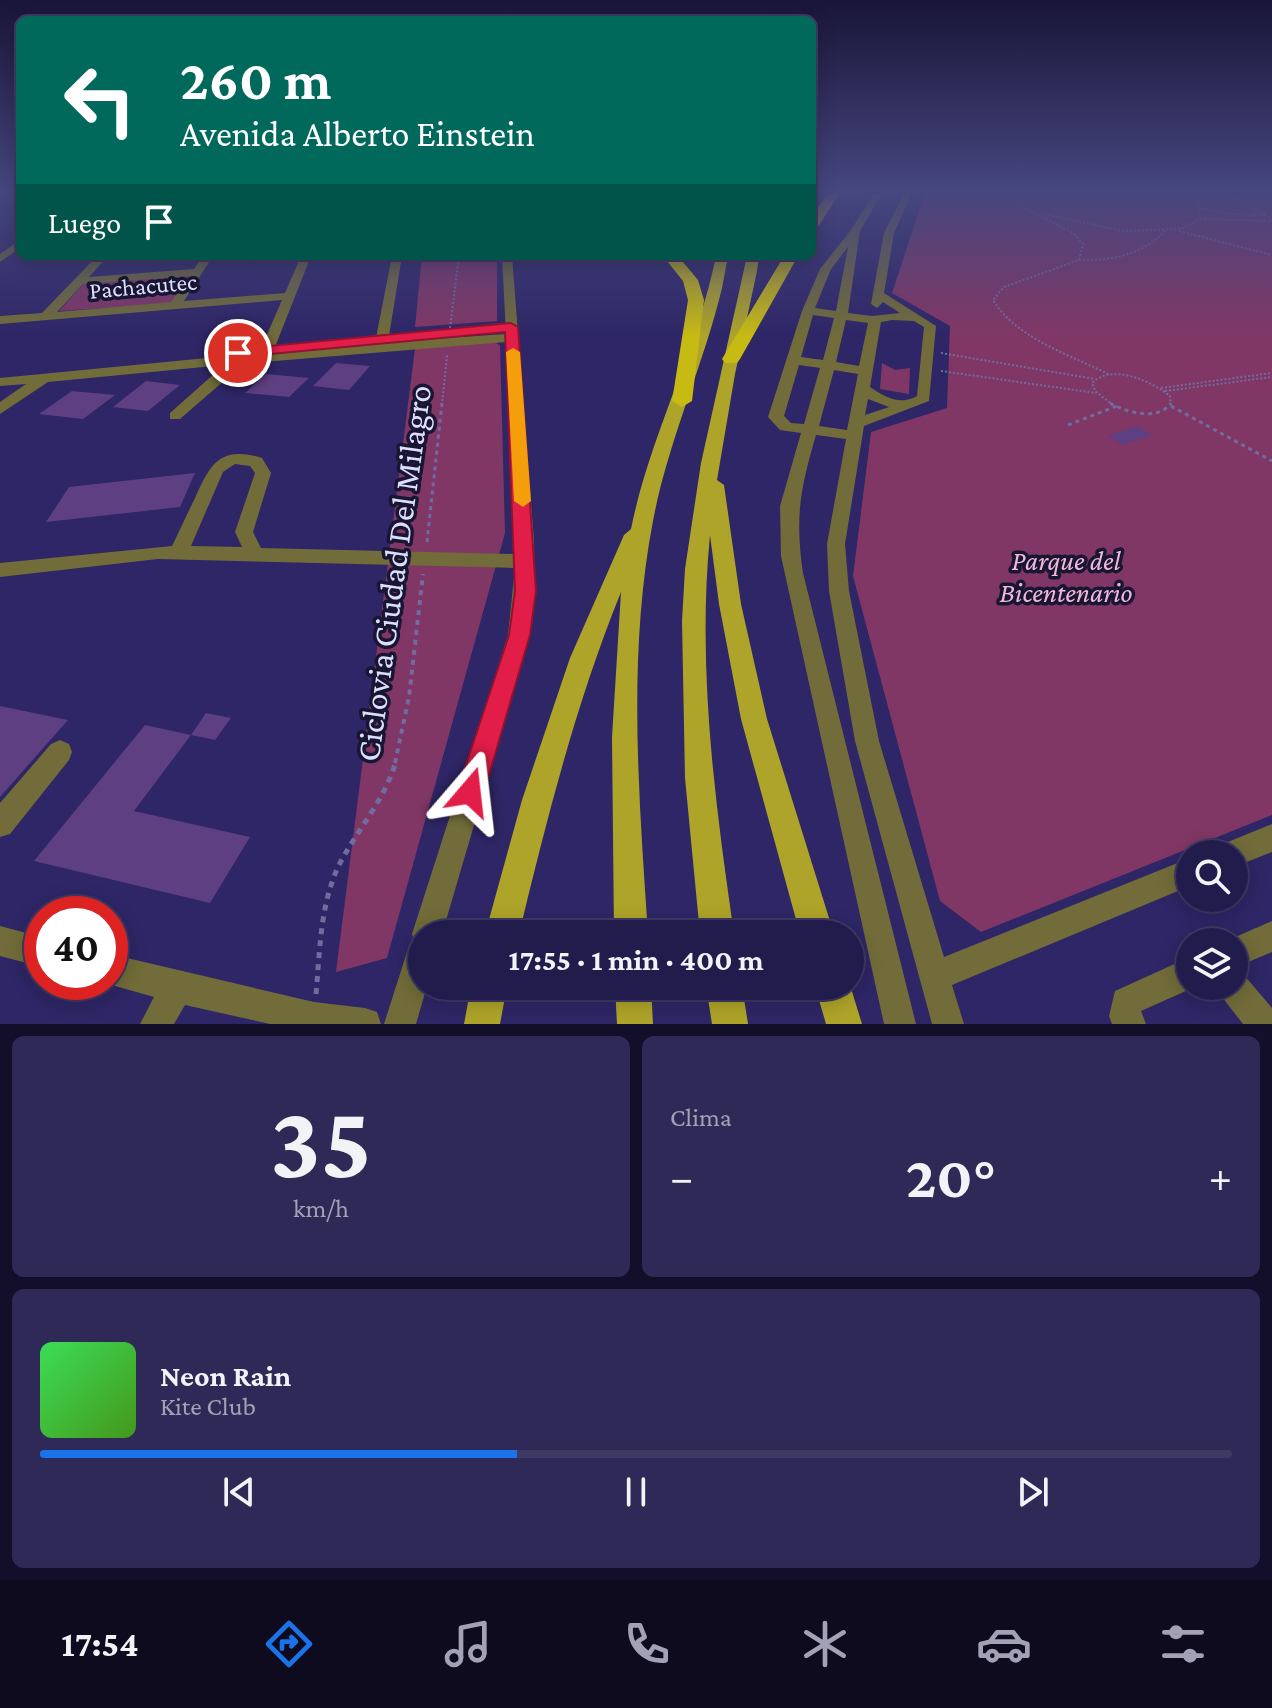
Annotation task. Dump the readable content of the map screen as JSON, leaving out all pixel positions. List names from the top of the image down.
{
  "streets": {
    "street": ["Pachacutec"],
    "path": ["Ciclovia Ciudad Del Milagro"]
  },
  "parks": ["Parque del Bicentenario"],
  "page": {
    "turn": ["260 m", "Avenida Alberto Einstein"],
    "then": "Luego",
    "limit": "40",
    "trip": "17:55 · 1 min · 400 m",
    "tile": [
      ["35", "km/h"],
      "Clima"
    ],
    "heat": ["−", "20°", "+"],
    "song": ["Neon Rain", "Kite Club"],
    "tabs": "17:54"
  }
}
